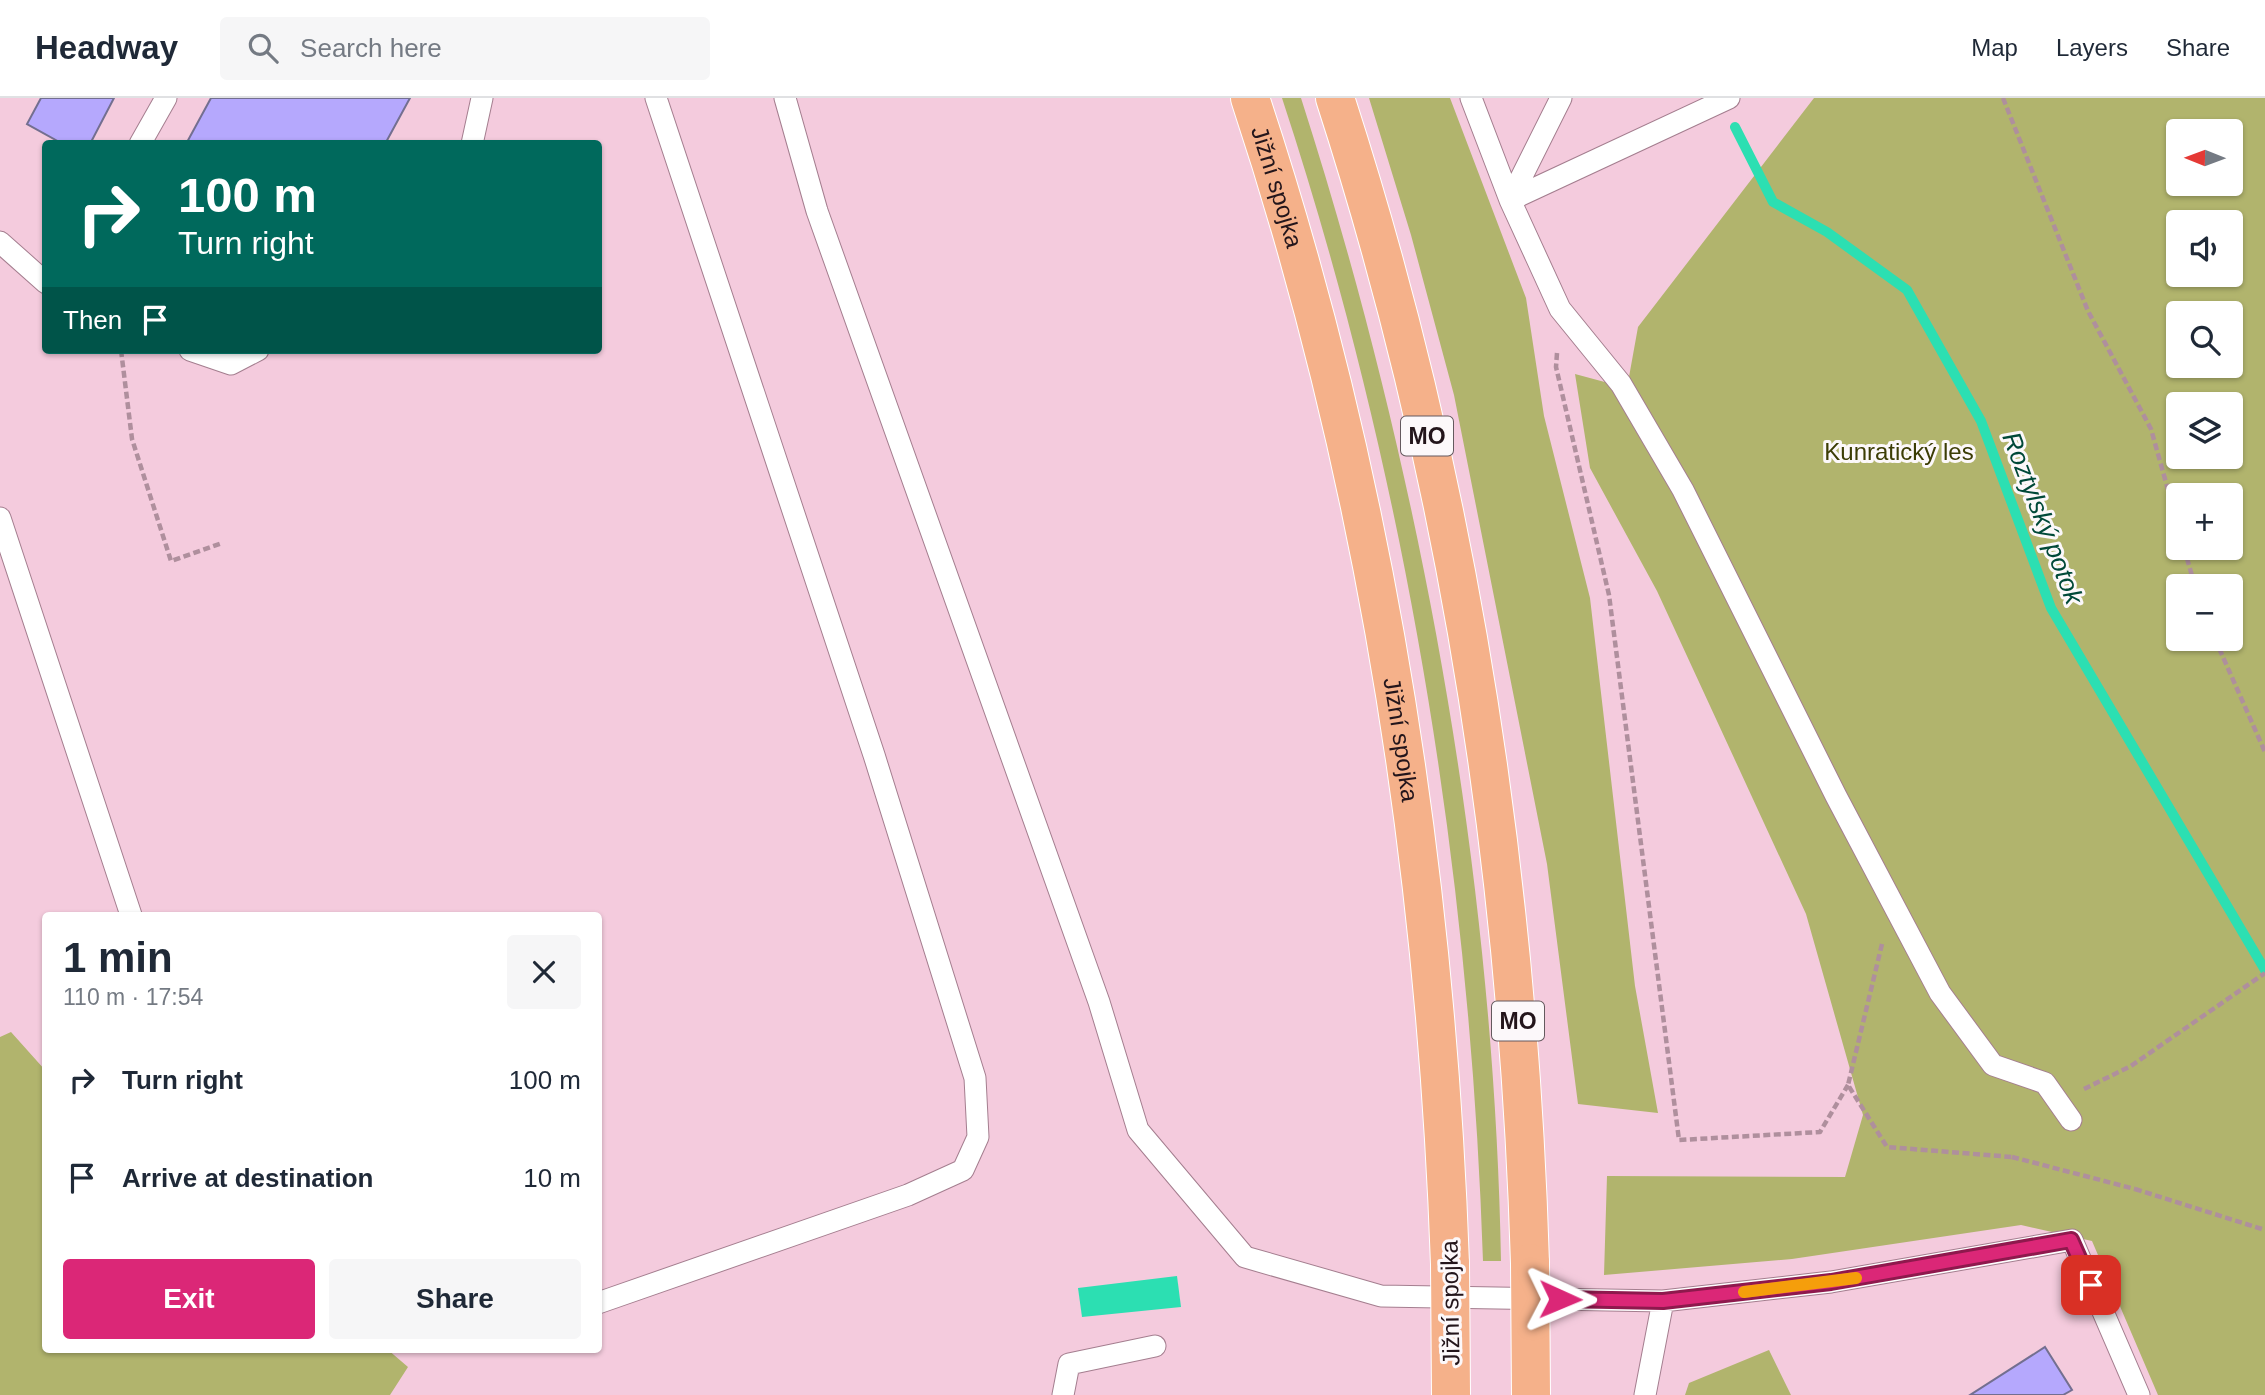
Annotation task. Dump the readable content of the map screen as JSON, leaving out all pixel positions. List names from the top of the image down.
{
  "streets": {
    "highway": ["Jižní spojka", "MO"]
  },
  "water": ["Roztylský potok"],
  "parks": ["Kunratický les"],
  "north": "left",
  "page": {
    "header": "Headway",
    "search": "Search here",
    "nav": ["Map", "Layers", "Share"],
    "map_buttons": ["+", "−"],
    "turn": ["100 m", "Turn right"],
    "then": "Then",
    "heading": ["1 min", "110 m · 17:54"],
    "list": [
      {
        "name": "Turn right",
        "value": "100 m"
      },
      {
        "name": "Arrive at destination",
        "value": "10 m"
      }
    ],
    "buttons": ["Exit", "Share"]
  }
}
